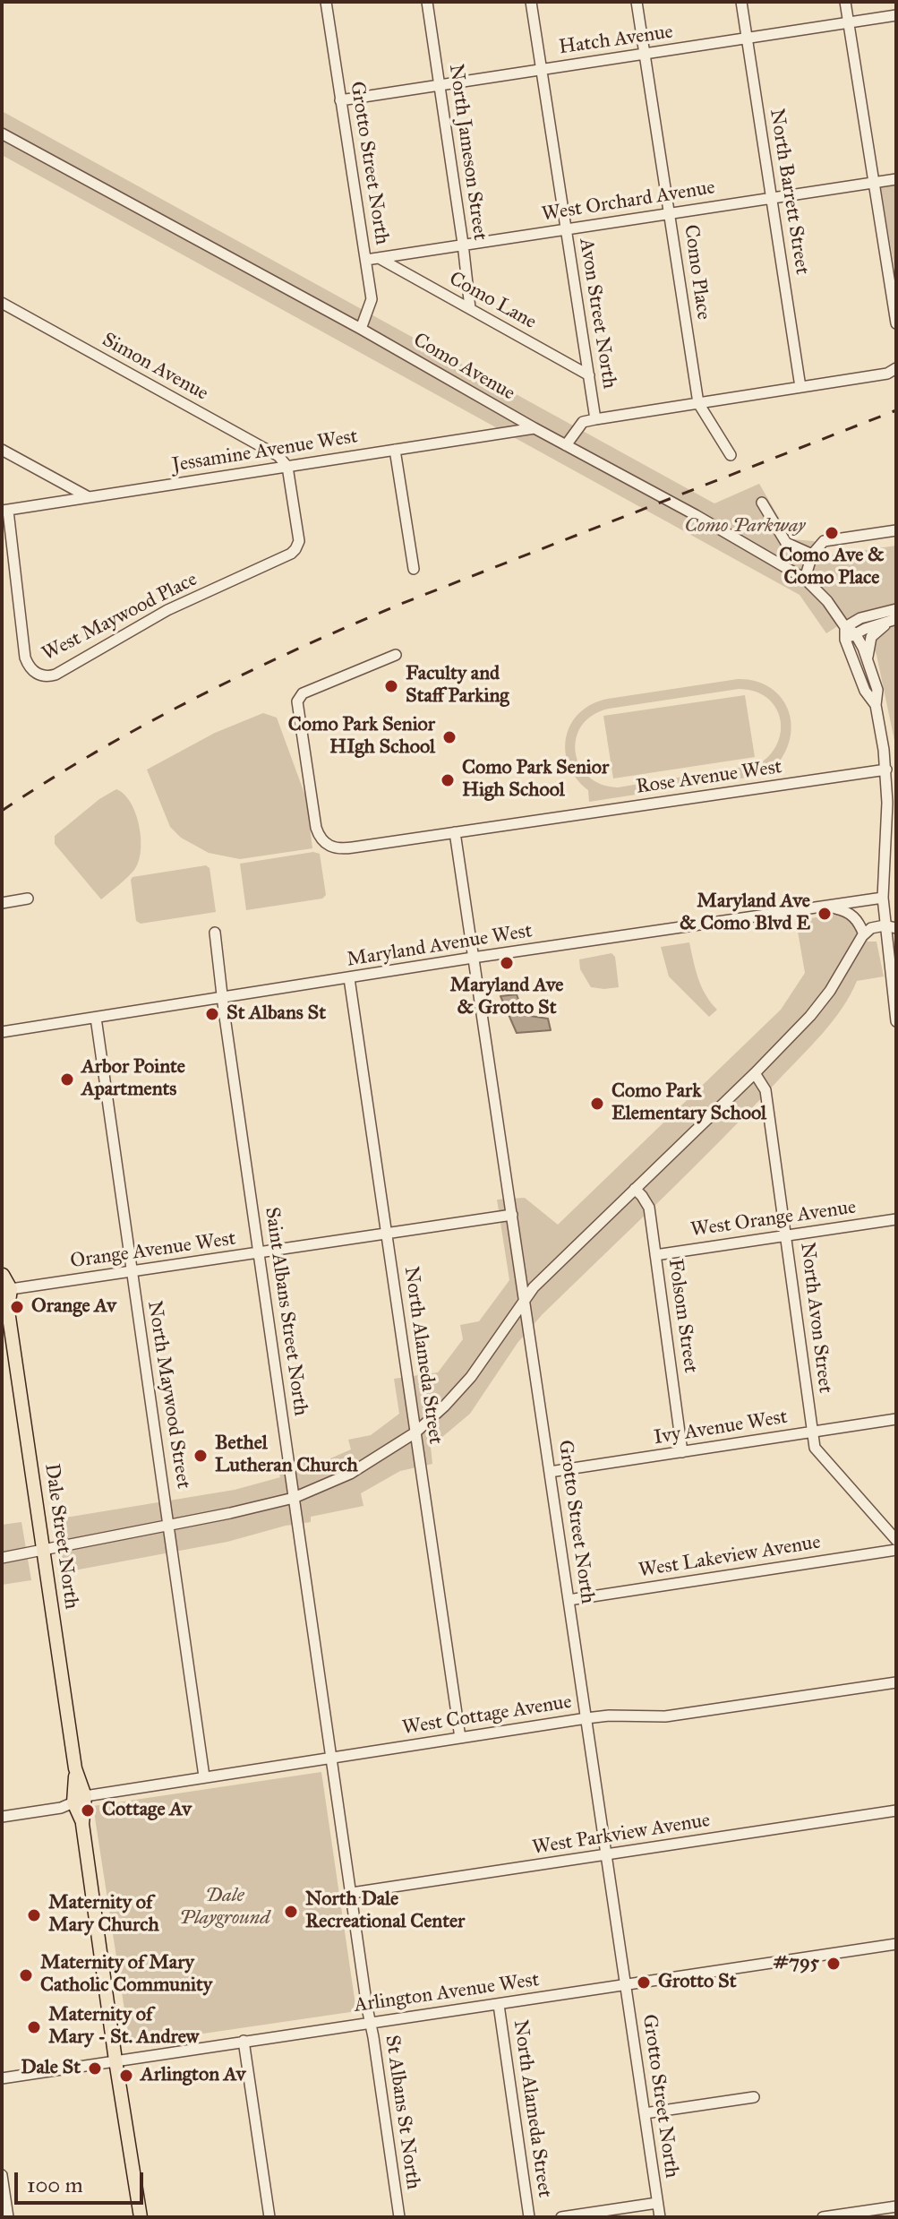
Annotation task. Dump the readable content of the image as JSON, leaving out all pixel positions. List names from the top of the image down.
{
  "streets": {
    "main road": ["Dale Street North"],
    "street": [
      "Hatch Avenue",
      "North Jameson Street",
      "Grotto Street North",
      "North Barrett Street",
      "West Orchard Avenue",
      "Como Place",
      "Como Lane",
      "Avon Street North",
      "Simon Avenue",
      "Como Avenue",
      "Jessamine Avenue West",
      "West Maywood Place",
      "Rose Avenue West",
      "Maryland Avenue West",
      "West Orange Avenue",
      "Orange Avenue West",
      "Saint Albans Street North",
      "Folsom Street",
      "North Avon Street",
      "North Alameda Street",
      "North Maywood Street",
      "Ivy Avenue West",
      "West Lakeview Avenue",
      "West Cottage Avenue",
      "West Parkview Avenue",
      "Arlington Avenue West",
      "St Albans St North"
    ]
  },
  "crossings": [
    ["Hatch Avenue", "North Jameson Street"],
    ["Hatch Avenue", "Grotto Street North"],
    ["Hatch Avenue", "North Barrett Street"],
    ["Hatch Avenue", "Como Place"],
    ["Hatch Avenue", "Avon Street North"],
    ["North Jameson Street", "West Orchard Avenue"],
    ["North Jameson Street", "Como Lane"],
    ["Grotto Street North", "West Orchard Avenue"],
    ["Grotto Street North", "Como Avenue"],
    ["Grotto Street North", "Rose Avenue West"],
    ["Grotto Street North", "Maryland Avenue West"],
    ["Grotto Street North", "Orange Avenue West"],
    ["Grotto Street North", "Ivy Avenue West"],
    ["Grotto Street North", "West Lakeview Avenue"],
    ["Grotto Street North", "West Cottage Avenue"],
    ["Grotto Street North", "West Parkview Avenue"],
    ["Grotto Street North", "Arlington Avenue West"],
    ["North Barrett Street", "West Orchard Avenue"],
    ["West Orchard Avenue", "Como Place"],
    ["West Orchard Avenue", "Como Lane"],
    ["West Orchard Avenue", "Avon Street North"],
    ["Como Lane", "Avon Street North"],
    ["Simon Avenue", "Jessamine Avenue West"],
    ["Simon Avenue", "West Maywood Place"],
    ["Como Avenue", "Jessamine Avenue West"],
    ["Jessamine Avenue West", "West Maywood Place"],
    ["Maryland Avenue West", "Saint Albans Street North"],
    ["Maryland Avenue West", "North Alameda Street"],
    ["Maryland Avenue West", "North Maywood Street"],
    ["West Orange Avenue", "Folsom Street"],
    ["West Orange Avenue", "North Avon Street"],
    ["Orange Avenue West", "Saint Albans Street North"],
    ["Orange Avenue West", "North Alameda Street"],
    ["Orange Avenue West", "North Maywood Street"],
    ["Orange Avenue West", "Dale Street North"],
    ["Saint Albans Street North", "West Cottage Avenue"],
    ["Saint Albans Street North", "St Albans St North"],
    ["Folsom Street", "Ivy Avenue West"],
    ["North Avon Street", "Ivy Avenue West"],
    ["North Alameda Street", "West Cottage Avenue"],
    ["North Alameda Street", "Arlington Avenue West"],
    ["North Maywood Street", "West Cottage Avenue"],
    ["Dale Street North", "West Cottage Avenue"],
    ["Dale Street North", "Arlington Avenue West"],
    ["West Cottage Avenue", "St Albans St North"],
    ["West Parkview Avenue", "St Albans St North"],
    ["Arlington Avenue West", "St Albans St North"]
  ],
  "parks": ["Como Parkway", "Dale Playground"],
  "places": [
    "Como Ave & Como Place",
    "Faculty and Staff Parking",
    "Como Park Senior HIgh School",
    "Como Park Senior High School",
    "Maryland Ave & Como Blvd E",
    "Maryland Ave & Grotto St",
    "St Albans St",
    "Arbor Pointe Apartments",
    "Como Park Elementary School",
    "Orange Av",
    "Bethel Lutheran Church",
    "Cottage Av",
    "North Dale Recreational Center",
    "Maternity of Mary Church",
    "#795",
    "Maternity of Mary Catholic Community",
    "Grotto St",
    "Maternity of Mary - St. Andrew",
    "Dale St",
    "Arlington Av"
  ],
  "scale_bar": "100 m"
}
